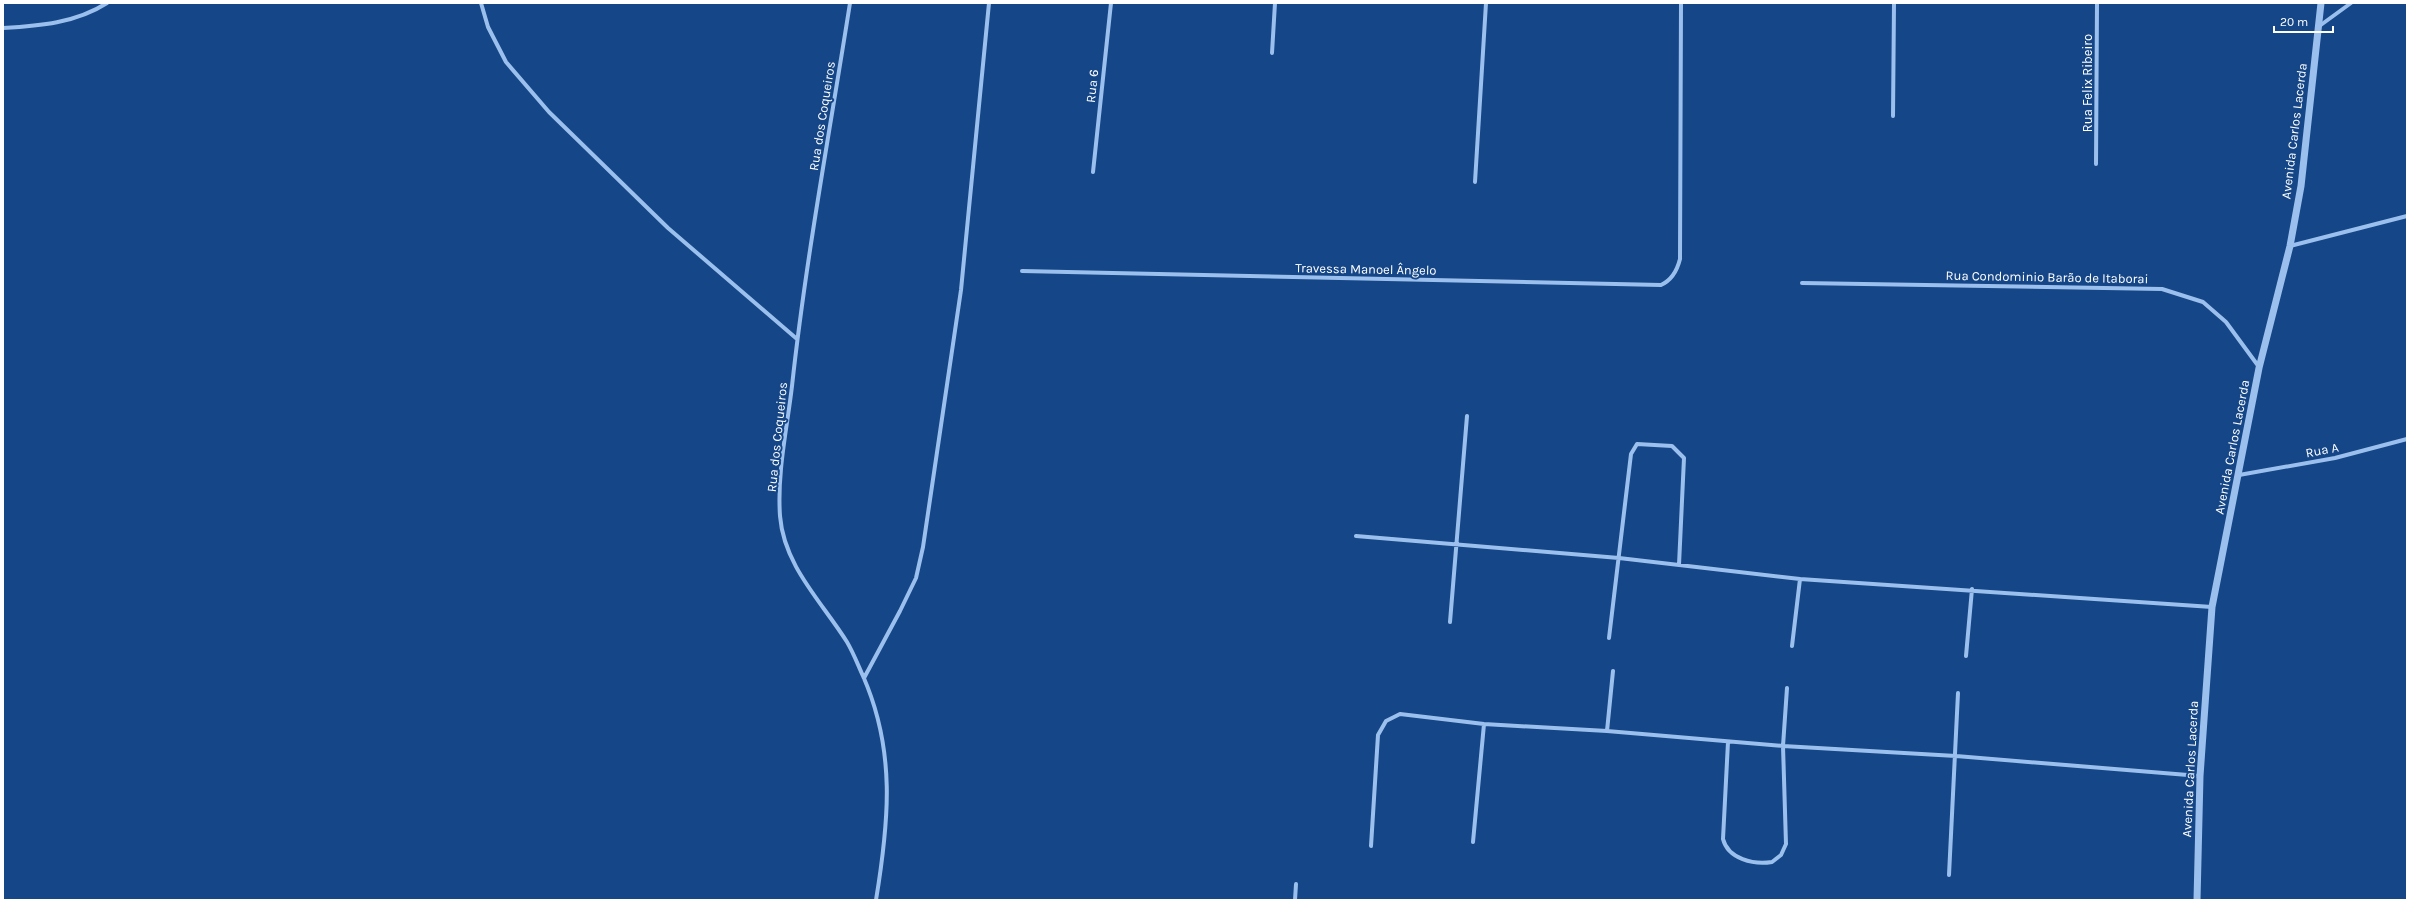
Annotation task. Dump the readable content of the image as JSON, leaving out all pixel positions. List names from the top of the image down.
{
  "streets": {
    "street": [
      "Rua Felix Ribeiro",
      "Rua 6",
      "Rua dos Coqueiros",
      "Avenida Carlos Lacerda",
      "Travessa Manoel Ângelo",
      "Rua Condominio Barão de Itaborai",
      "Rua A"
    ]
  },
  "crossings": [
    ["Avenida Carlos Lacerda", "Rua Condominio Barão de Itaborai"],
    ["Avenida Carlos Lacerda", "Rua A"]
  ],
  "scale_bar": "20 m"
}
